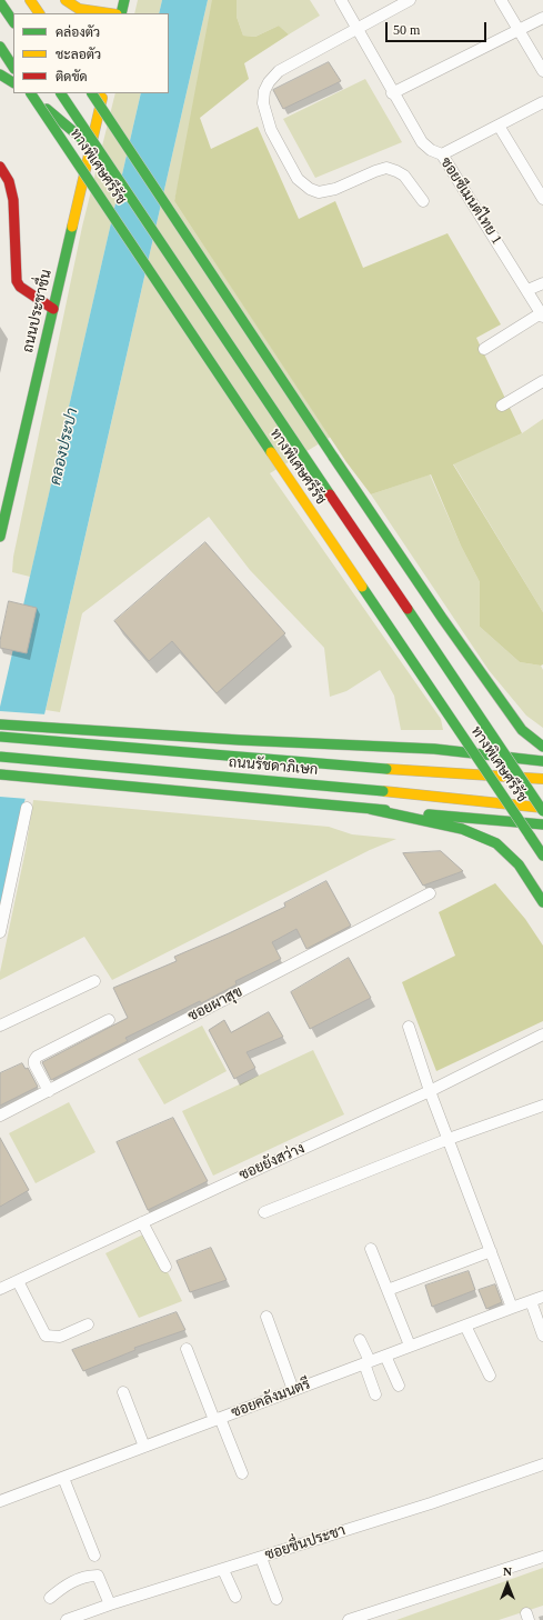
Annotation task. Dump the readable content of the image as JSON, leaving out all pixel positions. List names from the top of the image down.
{
  "streets": {
    "main road": ["ทางพิเศษศรีรัช", "ถนนประชาชื่น", "ถนนรัชดาภิเษก"],
    "street": [
      "ซอยซีเมนต์ไทย 1",
      "ซอยผาสุข",
      "ซอยยังสว่าง",
      "ซอยคลังมนตรี",
      "ซอยชื่นประชา"
    ]
  },
  "crossings": [
    ["ทางพิเศษศรีรัช", "ถนนรัชดาภิเษก"]
  ],
  "water": ["คลองประปา"],
  "legend": ["คล่องตัว", "ชะลอตัว", "ติดขัด"],
  "scale_bar": "50 m",
  "north": "top"
}
